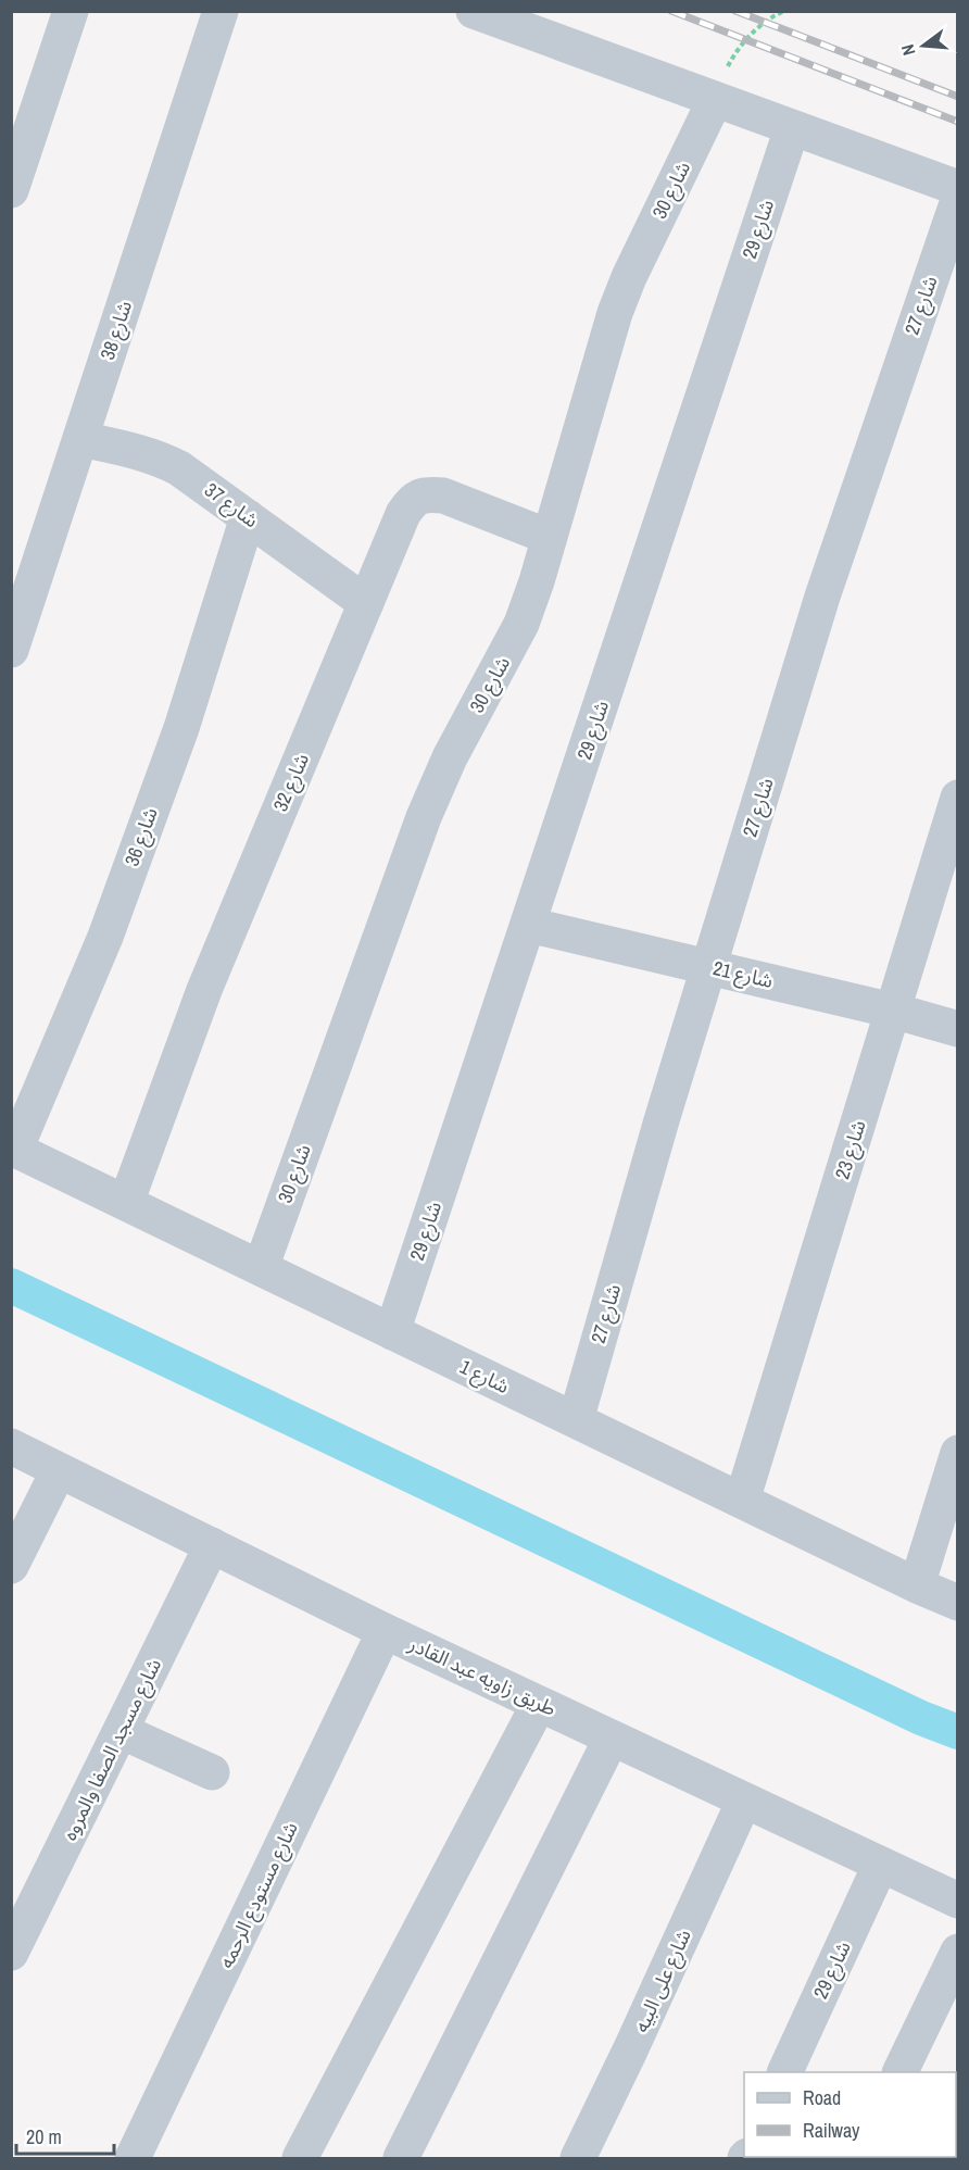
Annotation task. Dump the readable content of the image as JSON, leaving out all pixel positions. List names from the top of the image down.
{
  "streets": {
    "street": [
      "شارع 30",
      "شارع 29",
      "شارع 27",
      "شارع 38",
      "شارع 37",
      "شارع 32",
      "شارع 36",
      "شارع 21",
      "شارع 23",
      "شارع 1",
      "طريق زاويه عبد القادر",
      "شارع مسجد الصفا والمروه",
      "شارع مستودع الرحمه",
      "شارع على البيه"
    ]
  },
  "crossings": [
    ["شارع 30", "شارع 32"],
    ["شارع 30", "شارع 1"],
    ["شارع 29", "شارع 21"],
    ["شارع 29", "شارع 1"],
    ["شارع 29", "طريق زاويه عبد القادر"],
    ["شارع 27", "شارع 21"],
    ["شارع 27", "شارع 1"],
    ["شارع 38", "شارع 37"],
    ["شارع 37", "شارع 32"],
    ["شارع 37", "شارع 36"],
    ["شارع 32", "شارع 1"],
    ["شارع 36", "شارع 1"],
    ["شارع 21", "شارع 23"],
    ["شارع 23", "شارع 1"],
    ["طريق زاويه عبد القادر", "شارع مسجد الصفا والمروه"],
    ["طريق زاويه عبد القادر", "شارع مستودع الرحمه"],
    ["طريق زاويه عبد القادر", "شارع على البيه"]
  ],
  "legend": ["Road", "Railway"],
  "scale_bar": "20 m",
  "north": "left"
}
